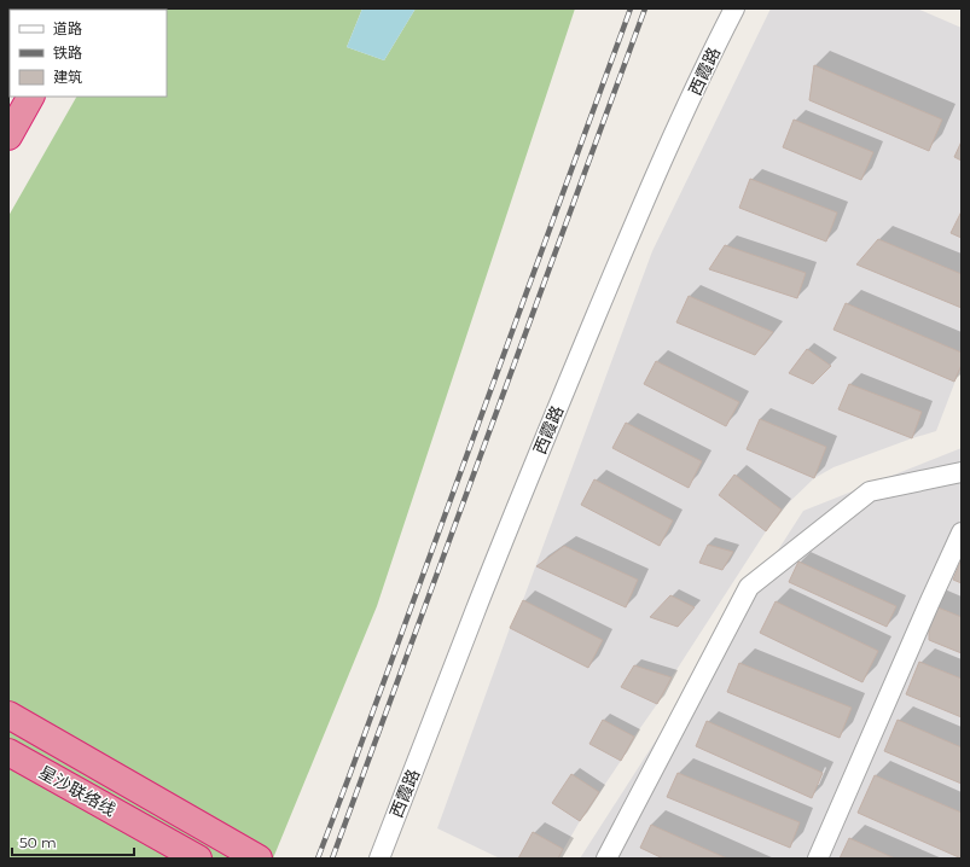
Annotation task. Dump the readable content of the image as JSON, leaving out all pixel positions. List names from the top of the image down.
{
  "streets": {
    "highway": ["星沙联络线"],
    "street": ["西霞路"]
  },
  "legend": ["道路", "铁路", "建筑"],
  "scale_bar": "50 m"
}
